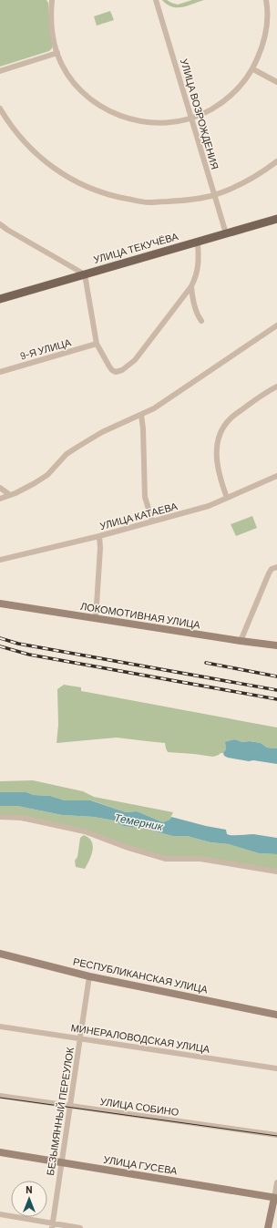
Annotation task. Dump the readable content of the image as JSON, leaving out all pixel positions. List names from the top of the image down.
{
  "streets": {
    "main road": ["УЛИЦА ТЕКУЧЁВА"],
    "street": [
      "УЛИЦА ВОЗРОЖДЕНИЯ",
      "9-Я УЛИЦА",
      "УЛИЦА КАТАЕВА",
      "ЛОКОМОТИВНАЯ УЛИЦА",
      "РЕСПУБЛИКАНСКАЯ УЛИЦА",
      "МИНЕРАЛОВОДСКАЯ УЛИЦА",
      "УЛИЦА СОБИНО",
      "БЕЗЫМЯННЫЙ ПЕРЕУЛОК",
      "УЛИЦА ГУСЕВА"
    ]
  },
  "crossings": [
    ["УЛИЦА ВОЗРОЖДЕНИЯ", "УЛИЦА ТЕКУЧЁВА"],
    ["РЕСПУБЛИКАНСКАЯ УЛИЦА", "БЕЗЫМЯННЫЙ ПЕРЕУЛОК"],
    ["МИНЕРАЛОВОДСКАЯ УЛИЦА", "БЕЗЫМЯННЫЙ ПЕРЕУЛОК"],
    ["УЛИЦА СОБИНО", "БЕЗЫМЯННЫЙ ПЕРЕУЛОК"],
    ["БЕЗЫМЯННЫЙ ПЕРЕУЛОК", "УЛИЦА ГУСЕВА"]
  ],
  "water": ["Темерник"],
  "north": "top"
}
